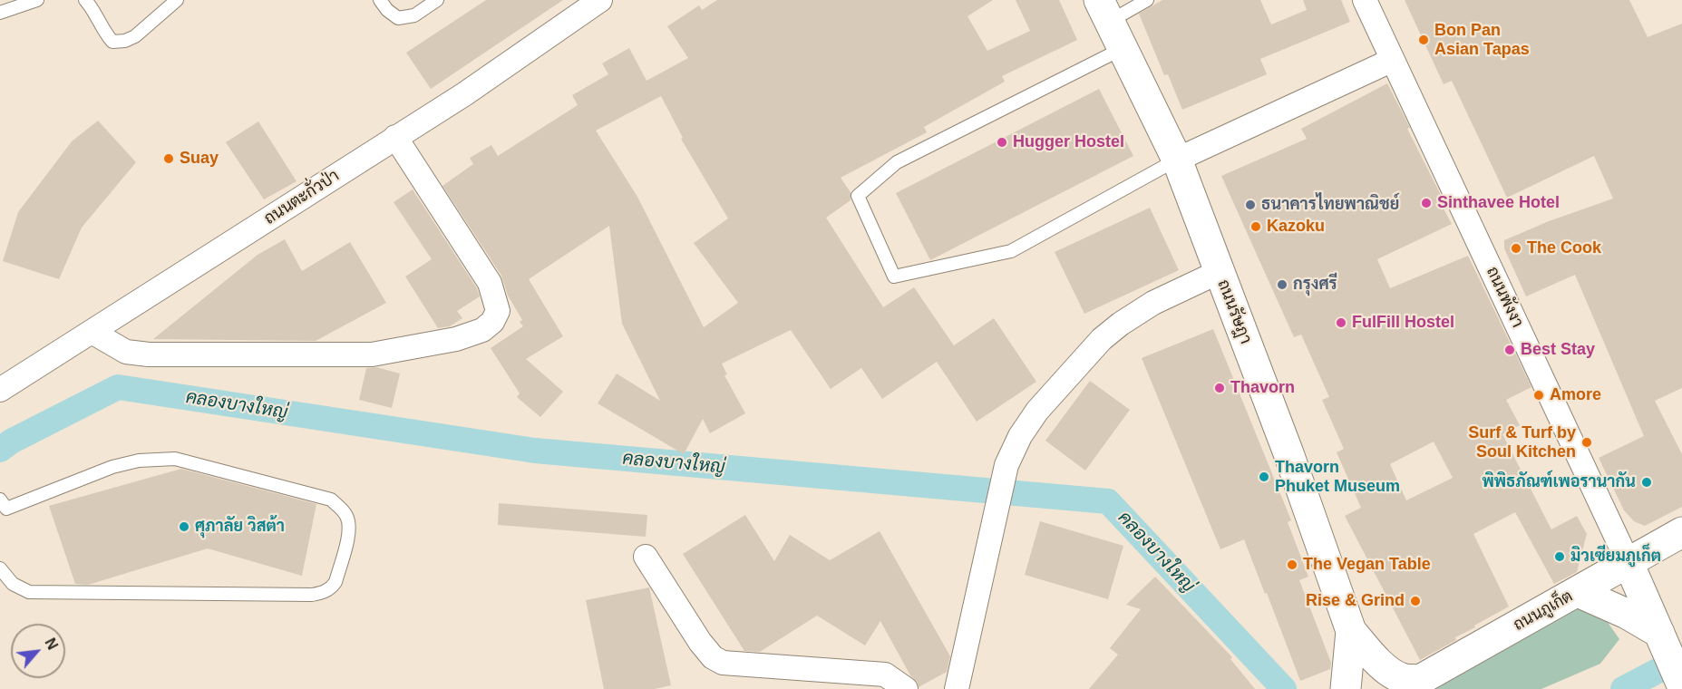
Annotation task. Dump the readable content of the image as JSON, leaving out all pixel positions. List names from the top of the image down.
{
  "streets": {
    "street": [
      "ถนนตะกั่วป่า",
      "ถนนพังงา",
      "ถนนรัษฎา",
      "ถนนภูเก็ต"
    ]
  },
  "crossings": [
    ["ถนนพังงา", "ถนนภูเก็ต"],
    ["ถนนรัษฎา", "ถนนภูเก็ต"]
  ],
  "water": ["คลองบางใหญ่"],
  "places": [
    "Bon Pan Asian Tapas",
    "Hugger Hostel",
    "Suay",
    "Sinthavee Hotel",
    "ธนาคารไทยพาณิชย์",
    "Kazoku",
    "The Cook",
    "กรุงศรี",
    "FulFill Hostel",
    "Best Stay",
    "Thavorn",
    "Amore",
    "Surf & Turf by Soul Kitchen",
    "Thavorn Phuket Museum",
    "พิพิธภัณฑ์เพอรานากัน",
    "ศุภาลัย วิสต้า",
    "มิวเซียมภูเก็ต",
    "The Vegan Table",
    "Rise & Grind"
  ],
  "north": "top right"
}
